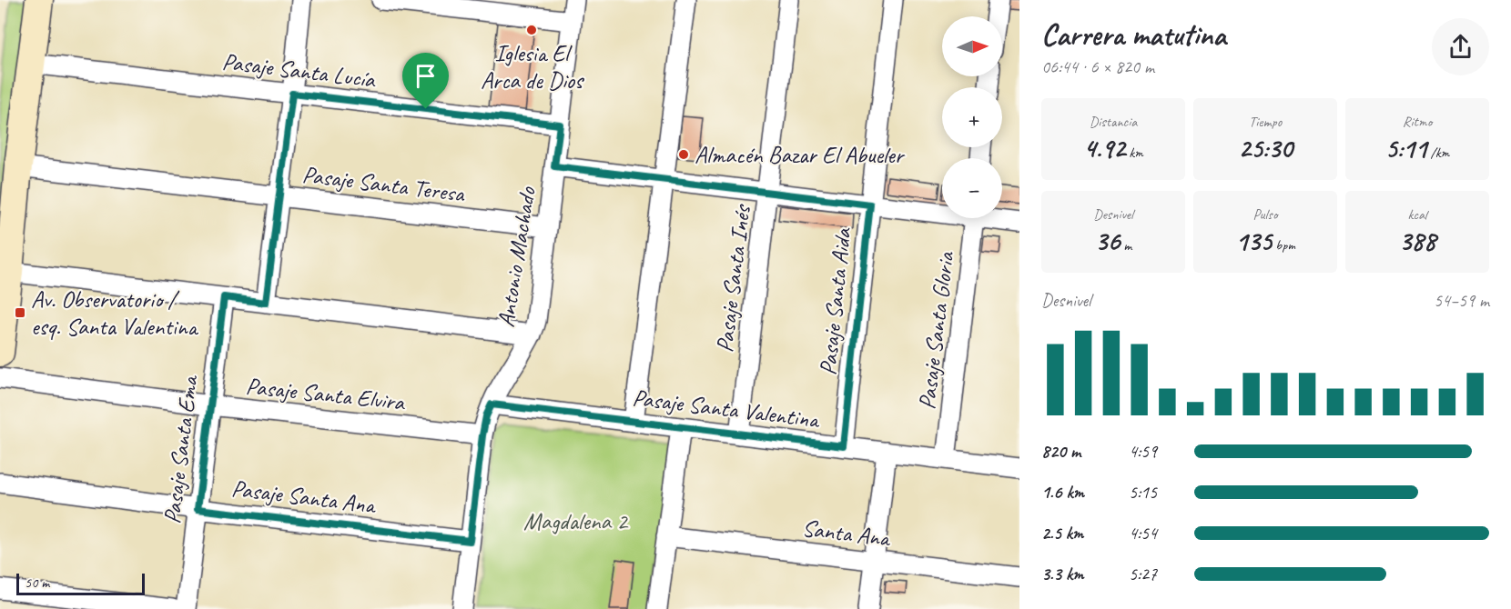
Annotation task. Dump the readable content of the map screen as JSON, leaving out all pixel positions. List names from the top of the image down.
{
  "streets": {
    "street": [
      "Pasaje Santa Lucía",
      "Pasaje Santa Teresa",
      "Antonio Machado",
      "Pasaje Santa Inés",
      "Pasaje Santa Aida",
      "Pasaje Santa Gloria",
      "Pasaje Santa Elvira",
      "Pasaje Santa Valentina",
      "Pasaje Santa Ema",
      "Pasaje Santa Ana",
      "Santa Ana"
    ]
  },
  "crossings": [
    ["Pasaje Santa Lucía", "Antonio Machado"],
    ["Pasaje Santa Teresa", "Antonio Machado"],
    ["Antonio Machado", "Pasaje Santa Elvira"],
    ["Antonio Machado", "Pasaje Santa Valentina"],
    ["Antonio Machado", "Pasaje Santa Ana"],
    ["Pasaje Santa Inés", "Pasaje Santa Valentina"],
    ["Pasaje Santa Aida", "Pasaje Santa Valentina"],
    ["Pasaje Santa Gloria", "Pasaje Santa Valentina"],
    ["Pasaje Santa Elvira", "Pasaje Santa Ema"],
    ["Pasaje Santa Ema", "Pasaje Santa Ana"]
  ],
  "parks": ["Magdalena 2"],
  "places": {
    "other": ["Iglesia El Arca de Dios", "Almacén Bazar El Abueler"],
    "transit": ["Av. Observatorio / esq. Santa Valentina"]
  },
  "scale_bar": "50 m",
  "north": "right",
  "page": {
    "heading": ["Carrera matutina", "06:44 · 6 × 820 m"],
    "map_buttons": ["+", "−"],
    "stats": [
      ["Distancia", "4.92 km"],
      ["Tiempo", "25:30"],
      ["Ritmo", "5:11 /km"],
      ["Desnivel", "36 m"],
      ["Pulso", "135 bpm"],
      ["kcal", "388"]
    ],
    "chart": ["Desnivel", "54–59 m"],
    "list": [
      {
        "name": "820 m",
        "note": "4:59"
      },
      {
        "name": "1.6 km",
        "note": "5:15"
      },
      {
        "name": "2.5 km",
        "note": "4:54"
      },
      {
        "name": "3.3 km",
        "note": "5:27"
      }
    ],
    "scale": "50 m"
  }
}
